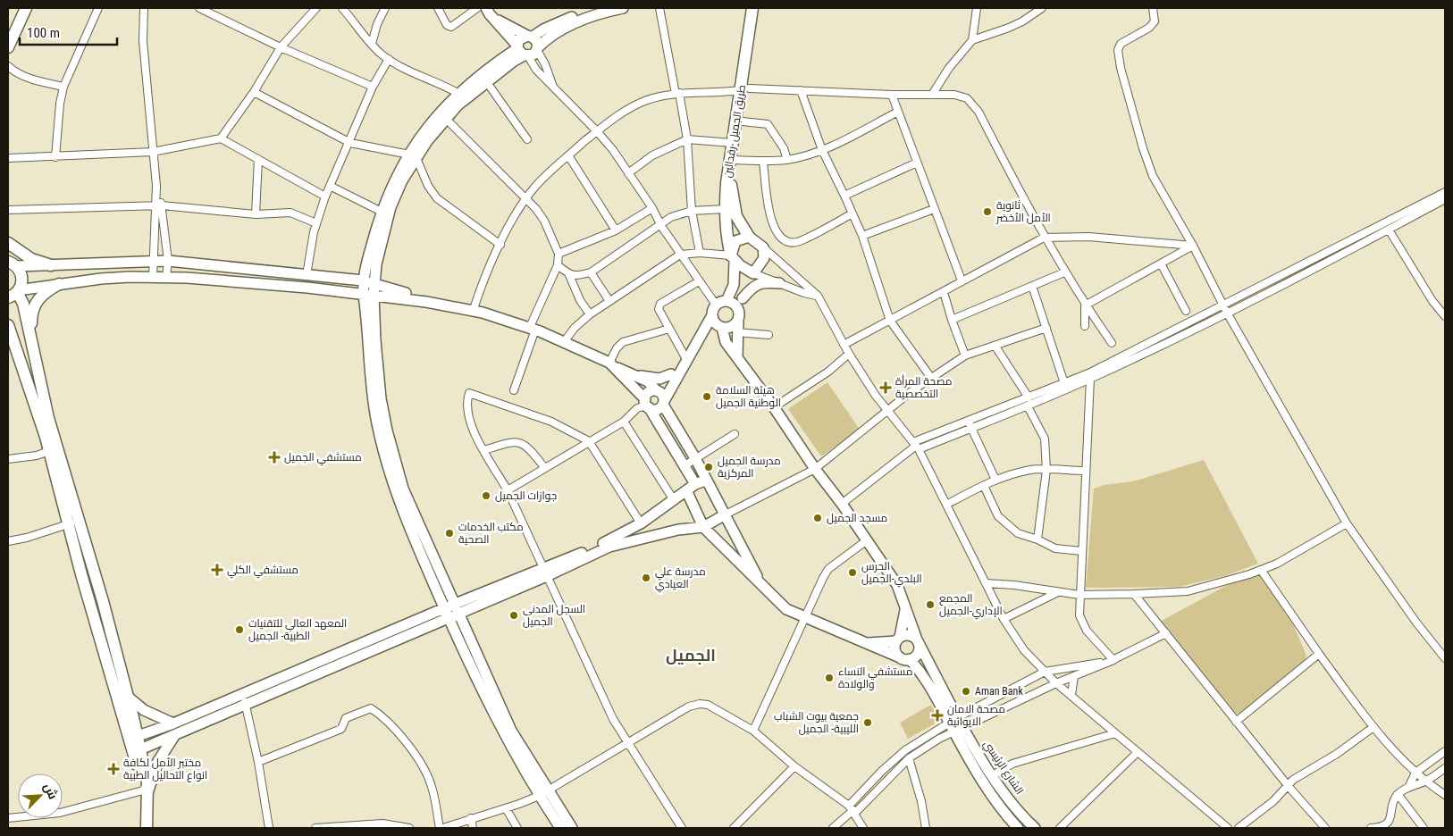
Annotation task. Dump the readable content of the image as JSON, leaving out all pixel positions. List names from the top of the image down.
{
  "streets": {
    "main road": ["طريق الجميل -رقدالين"],
    "street": ["الشارع الرئيسي"]
  },
  "districts": ["الجميل"],
  "places": {
    "other": [
      "ثانوية الأمل الأخضر",
      "هيئة السلامة الوطنية الجميل",
      "مدرسة الجميل المركزية",
      "جوازات الجميل",
      "مسجد الجميل",
      "مكتب الخدمات الصحية",
      "الحرس البلدي-الجميل",
      "مدرسة علي العيادي",
      "المجمع الإداري-الجميل",
      "السجل المدني الجميل",
      "المعهد العالي للتقنيات الطبية- الجميل",
      "مستشفي النساء والولادة",
      "Aman Bank",
      "جمعية بيوت الشباب الليبية- الجميل"
    ],
    "health": [
      "مصحة المرأة التخصصية",
      "مستشفي الجميل",
      "مستشفي الكلي",
      "مصحة الامان الايوائية",
      "مختبر الأمل لكافة انواع التحاليل الطبية"
    ]
  },
  "scale_bar": "100 m",
  "north": "top right"
}
